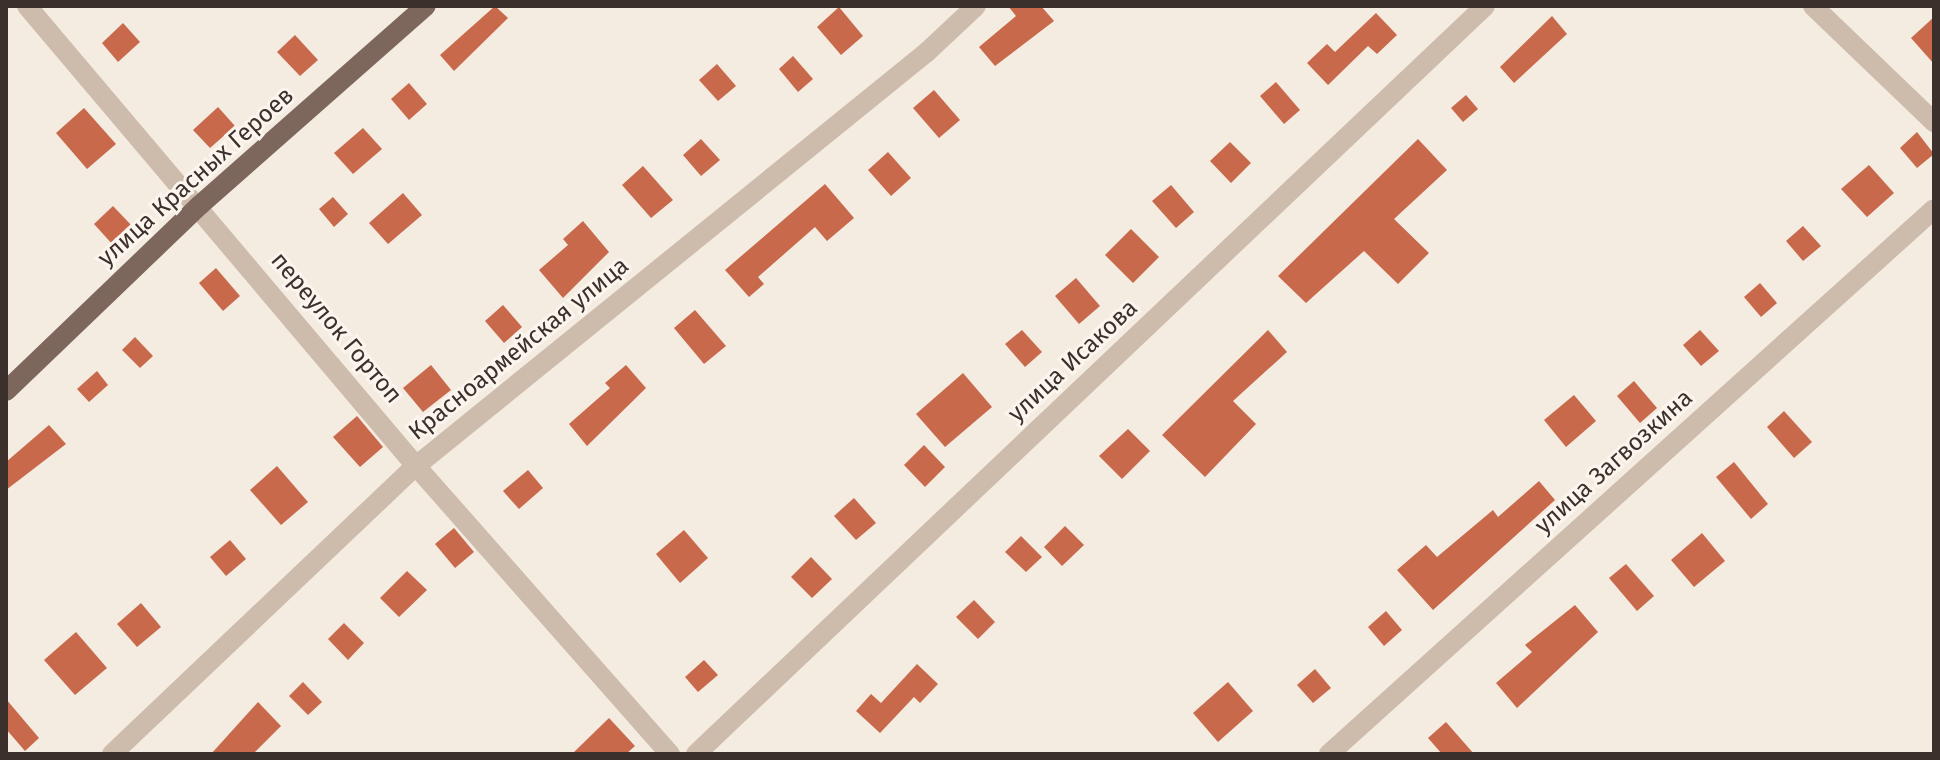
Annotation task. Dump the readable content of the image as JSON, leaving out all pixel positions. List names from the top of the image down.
{
  "streets": {
    "main road": ["улица Красных Героев"],
    "street": [
      "переулок Гортоп",
      "Красноармейская улица",
      "улица Исакова",
      "улица Загвозкина"
    ]
  },
  "crossings": [
    ["улица Красных Героев", "переулок Гортоп"],
    ["переулок Гортоп", "Красноармейская улица"]
  ]
}
